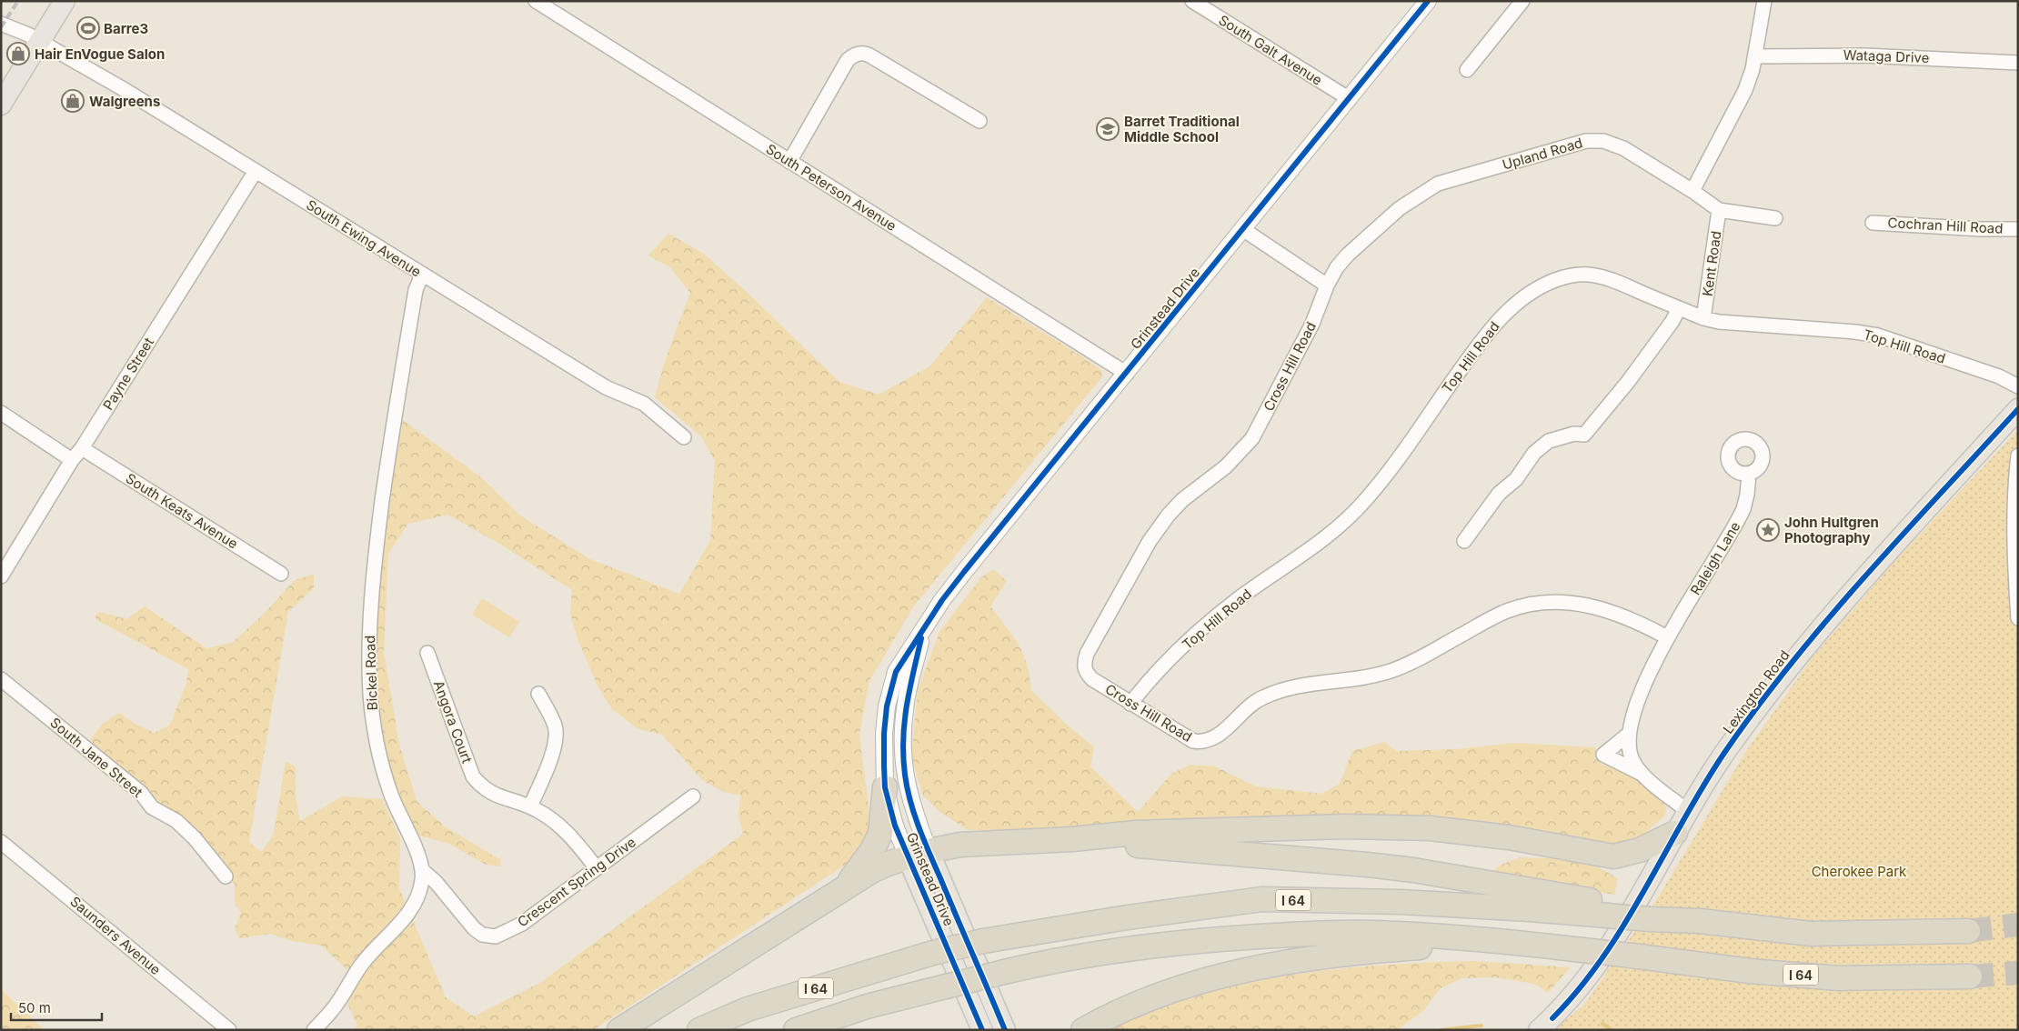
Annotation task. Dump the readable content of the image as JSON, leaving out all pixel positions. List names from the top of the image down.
{
  "streets": {
    "highway": ["I 64"],
    "main road": ["Grinstead Drive", "Lexington Road"],
    "street": [
      "South Galt Avenue",
      "Wataga Drive",
      "Upland Road",
      "South Peterson Avenue",
      "Cochran Hill Road",
      "South Ewing Avenue",
      "Kent Road",
      "Top Hill Road",
      "Cross Hill Road",
      "Payne Street",
      "South Keats Avenue",
      "Raleigh Lane",
      "Bickel Road",
      "Angora Court",
      "South Jane Street",
      "Crescent Spring Drive",
      "Saunders Avenue"
    ]
  },
  "crossings": [
    ["South Galt Avenue", "Grinstead Drive"],
    ["Upland Road", "Cross Hill Road"],
    ["South Peterson Avenue", "Grinstead Drive"],
    ["South Ewing Avenue", "Payne Street"],
    ["South Ewing Avenue", "Bickel Road"],
    ["Kent Road", "Top Hill Road"],
    ["Top Hill Road", "Cross Hill Road"],
    ["Cross Hill Road", "Raleigh Lane"],
    ["Payne Street", "South Keats Avenue"],
    ["Bickel Road", "Crescent Spring Drive"]
  ],
  "parks": ["Cherokee Park"],
  "places": {
    "sports": ["Barre3"],
    "shop": ["Hair EnVogue Salon", "Walgreens"],
    "school or university": ["Barret Traditional Middle School"],
    "place": ["John Hultgren Photography"]
  },
  "scale_bar": "50 m"
}
